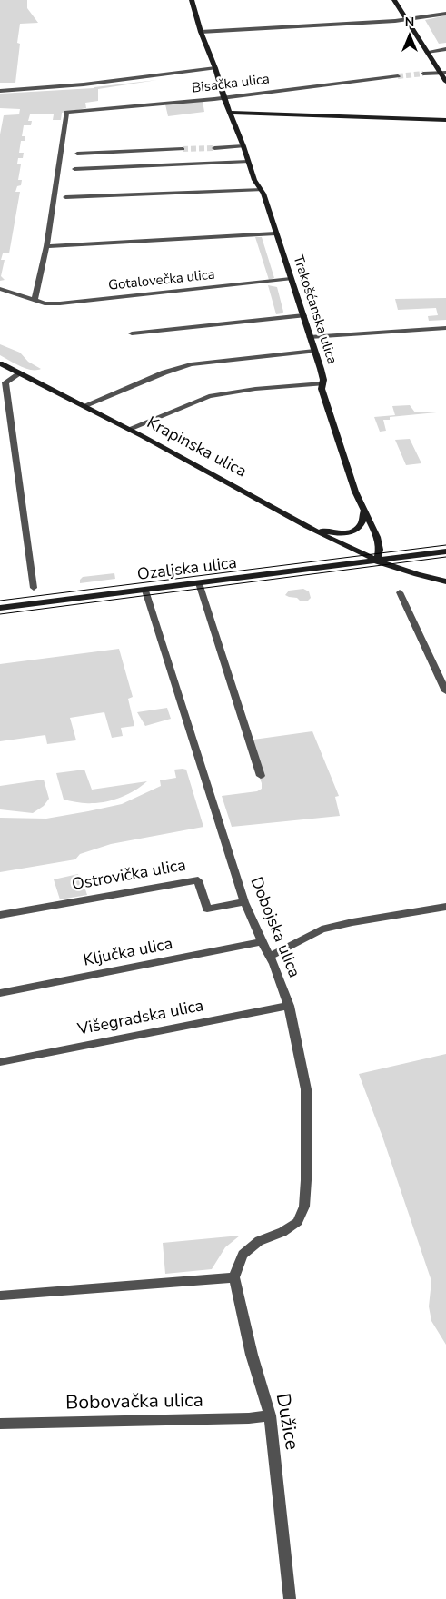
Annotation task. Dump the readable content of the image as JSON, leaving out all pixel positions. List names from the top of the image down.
{
  "streets": {
    "street": [
      "Bisačka ulica",
      "Gotalovečka ulica",
      "Trakošćanska ulica",
      "Krapinska ulica",
      "Ozaljska ulica",
      "Ostrovička ulica",
      "Dobojska ulica",
      "Ključka ulica",
      "Višegradska ulica",
      "Bobovačka ulica",
      "Dužice"
    ]
  },
  "crossings": [
    ["Bisačka ulica", "Trakošćanska ulica"],
    ["Gotalovečka ulica", "Trakošćanska ulica"],
    ["Trakošćanska ulica", "Krapinska ulica"],
    ["Trakošćanska ulica", "Ozaljska ulica"],
    ["Krapinska ulica", "Ozaljska ulica"],
    ["Ozaljska ulica", "Dobojska ulica"],
    ["Ostrovička ulica", "Dobojska ulica"],
    ["Dobojska ulica", "Ključka ulica"],
    ["Dobojska ulica", "Višegradska ulica"],
    ["Dobojska ulica", "Dužice"],
    ["Bobovačka ulica", "Dužice"]
  ],
  "north": "top"
}
